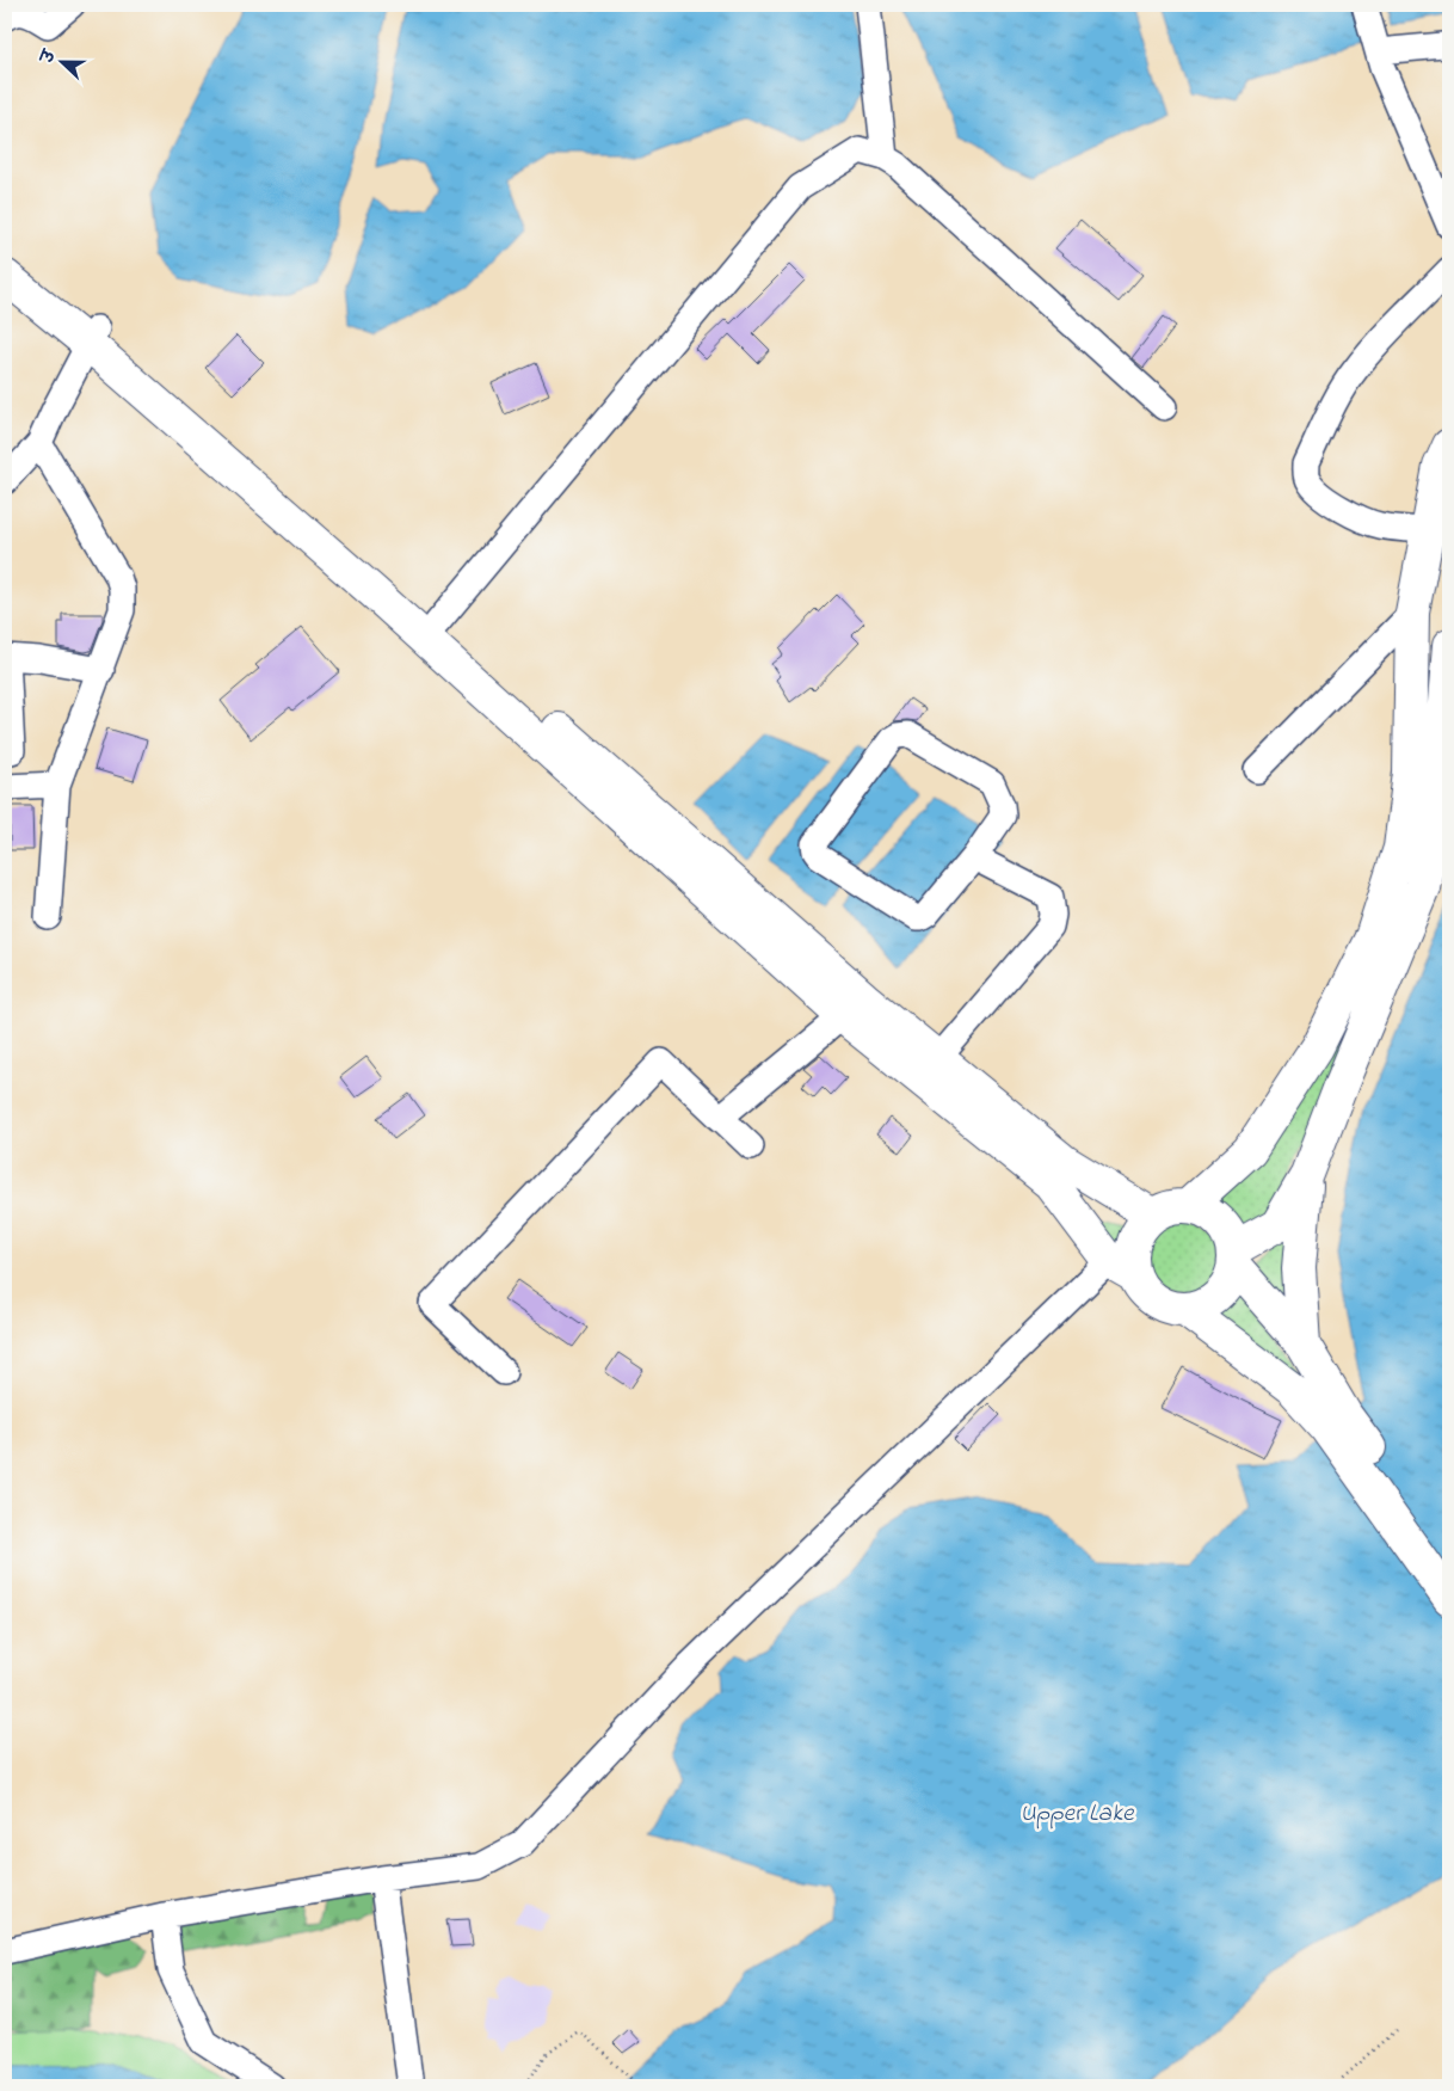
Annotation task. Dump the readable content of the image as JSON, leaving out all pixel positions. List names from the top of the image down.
{
  "water": ["Upper Lake"],
  "north": "left"
}
